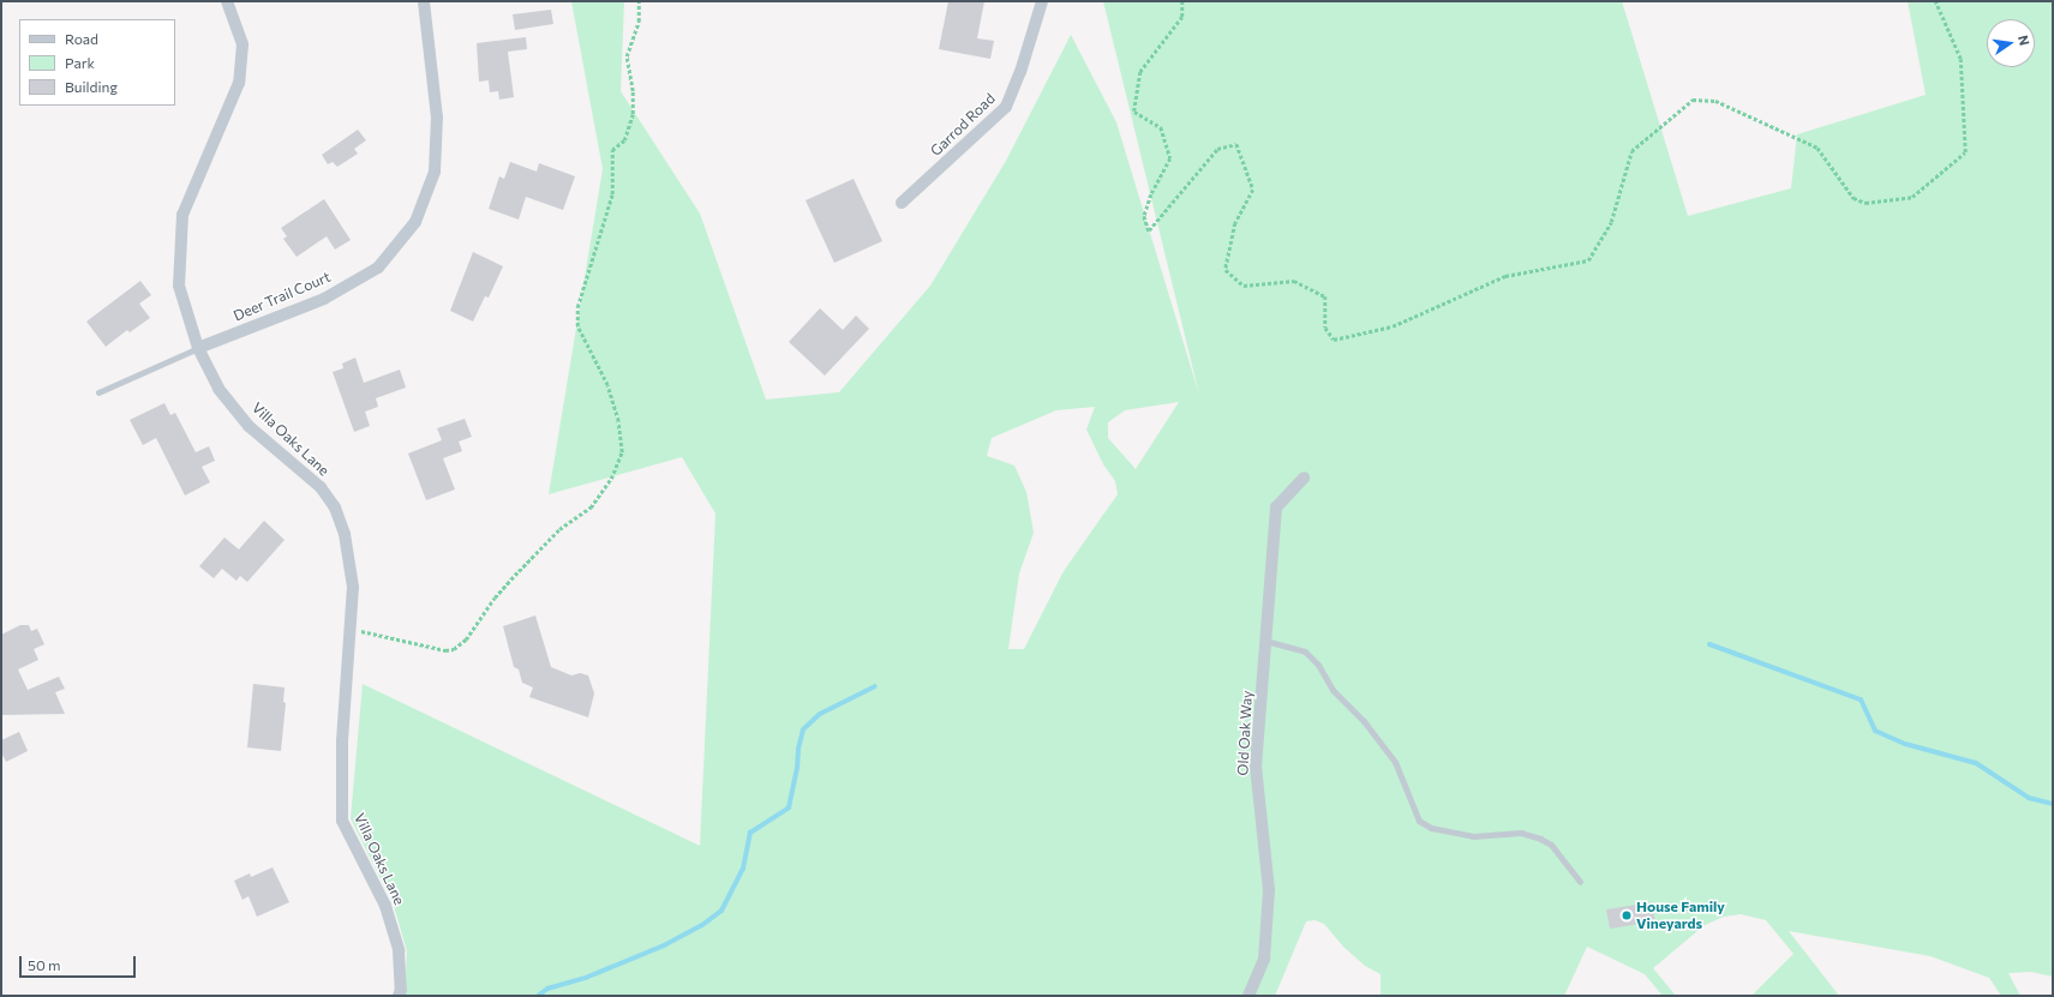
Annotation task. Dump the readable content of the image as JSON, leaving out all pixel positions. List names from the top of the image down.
{
  "streets": {
    "street": [
      "Garrod Road",
      "Deer Trail Court",
      "Villa Oaks Lane",
      "Old Oak Way"
    ]
  },
  "crossings": [
    ["Deer Trail Court", "Villa Oaks Lane"]
  ],
  "places": ["House Family Vineyards"],
  "legend": ["Road", "Park", "Building"],
  "scale_bar": "50 m",
  "north": "right"
}
